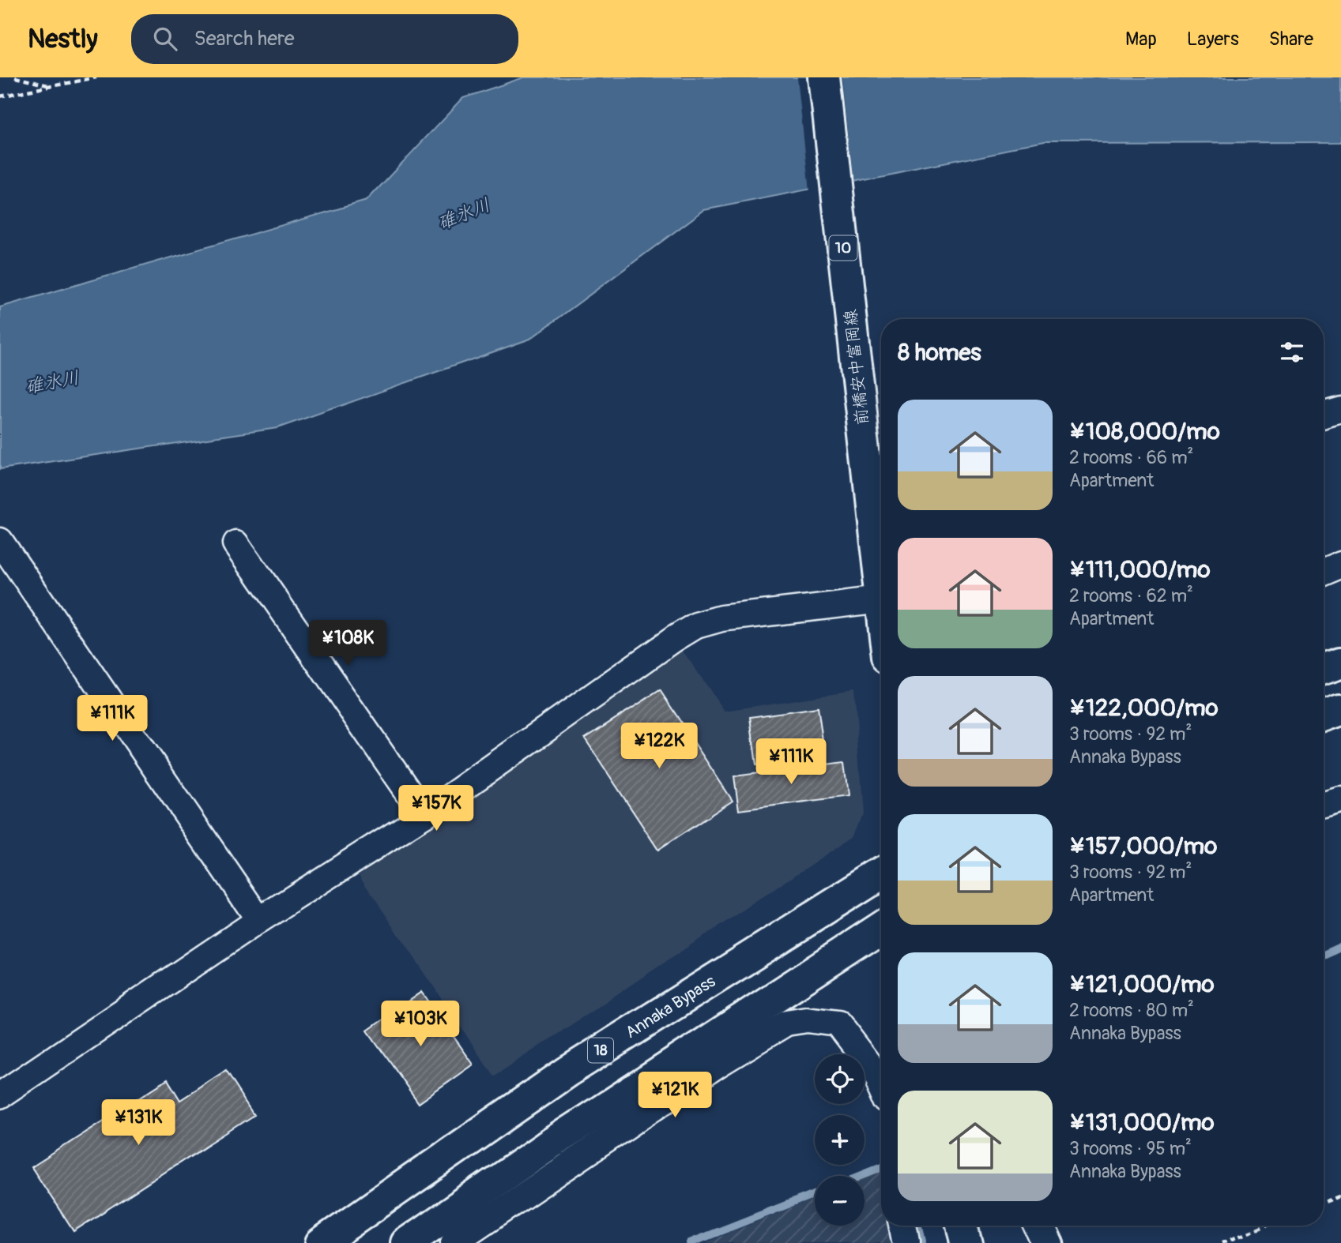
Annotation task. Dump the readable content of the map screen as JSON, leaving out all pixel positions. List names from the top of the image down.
{
  "streets": {
    "main road": [
      "10",
      "前橋安中富岡線",
      "Annaka Bypass",
      "18"
    ]
  },
  "water": ["碓氷川"],
  "page": {
    "header": "Nestly",
    "search": "Search here",
    "nav": ["Map", "Layers", "Share"],
    "heading": "8 homes",
    "list": [
      {
        "name": "¥108,000/mo",
        "note": "2 rooms · 66 m² · Apartment"
      },
      {
        "name": "¥111,000/mo",
        "note": "2 rooms · 62 m² · Apartment"
      },
      {
        "name": "¥122,000/mo",
        "note": "3 rooms · 92 m² · Annaka Bypass"
      },
      {
        "name": "¥157,000/mo",
        "note": "3 rooms · 92 m² · Apartment"
      },
      {
        "name": "¥121,000/mo",
        "note": "2 rooms · 80 m² · Annaka Bypass"
      },
      {
        "name": "¥131,000/mo",
        "note": "3 rooms · 95 m² · Annaka Bypass"
      }
    ],
    "price": [
      "¥108K",
      "¥111K",
      "¥122K",
      "¥111K",
      "¥157K",
      "¥103K",
      "¥121K",
      "¥131K"
    ],
    "map_buttons": ["+", "−"]
  }
}
